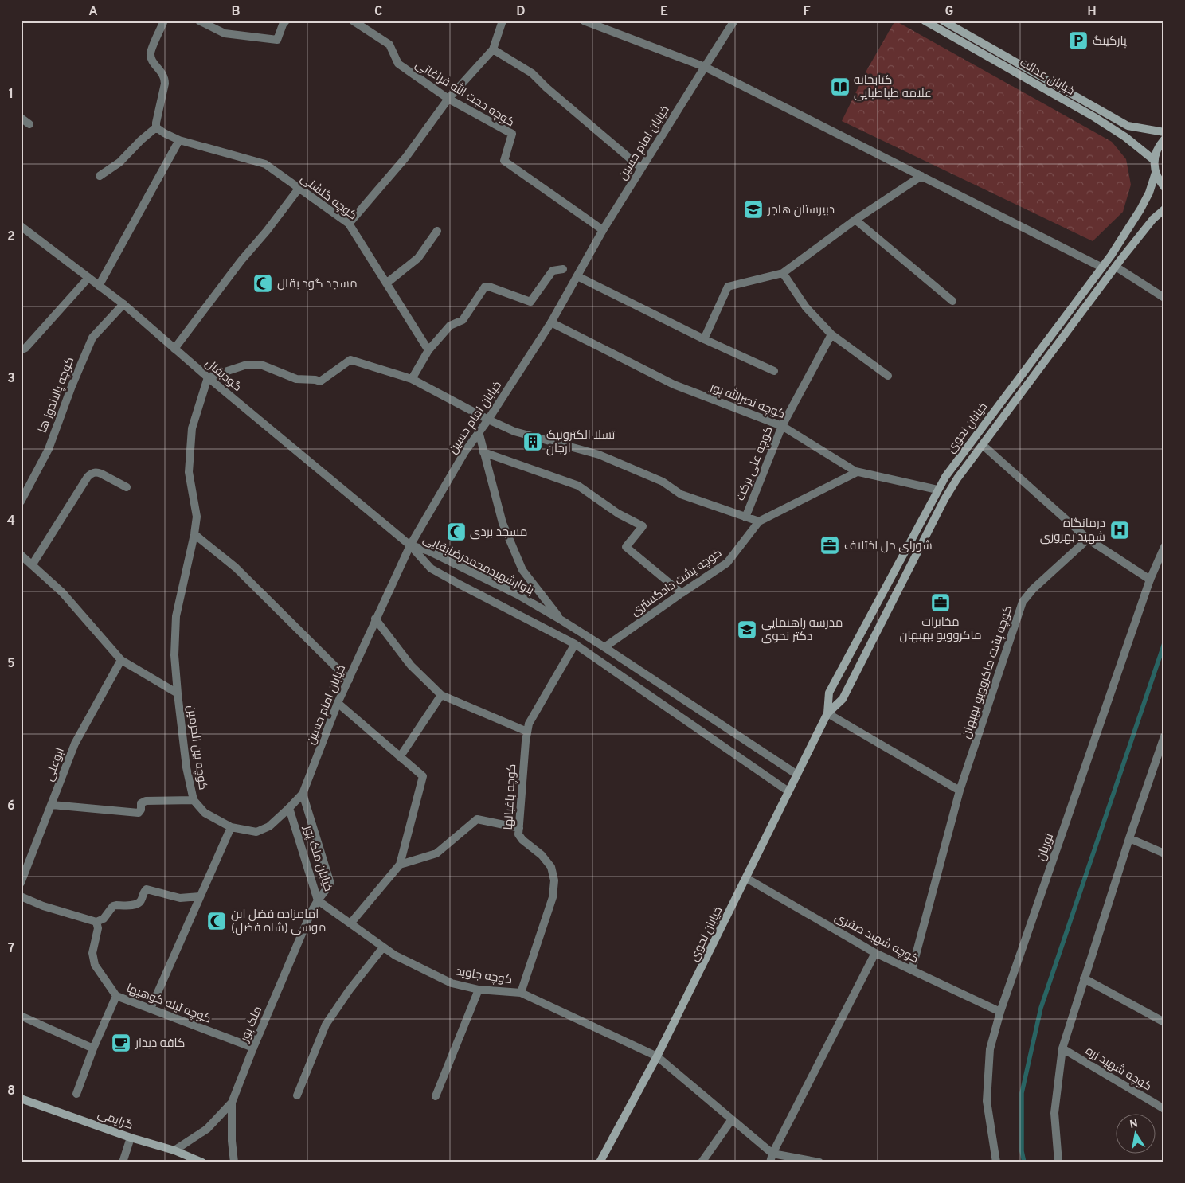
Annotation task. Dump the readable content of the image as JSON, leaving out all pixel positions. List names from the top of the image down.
{
  "streets": {
    "main road": ["خیابان عدالت", "خیابان نحوی", "گرایمی"],
    "street": [
      "کوچه حجت الله فراغاتی",
      "خیابان امام حسین",
      "کوچه گلشنی",
      "گودبقال",
      "کوچه پالاندوز ها",
      "کوچه نصرالله پور",
      "کوچه علی برکت",
      "بلوارشهیدمحمدرضابقایی",
      "کوچه پشت دادگستری",
      "کوچه پشت ماکروویو بهبهان",
      "کوچه بین الحرمین",
      "ابوعلی",
      "کوچه باغبانها",
      "نوریان",
      "خیابان ملک پور",
      "کوچه شهید صفری",
      "کوچه جاوید",
      "کوچه تیله کوهیها",
      "ملک پور",
      "کوچه شهید زره"
    ]
  },
  "crossings": [
    ["کوچه حجت الله فراغاتی", "خیابان امام حسین"],
    ["خیابان امام حسین", "گودبقال"],
    ["خیابان امام حسین", "کوچه نصرالله پور"],
    ["خیابان امام حسین", "بلوارشهیدمحمدرضابقایی"],
    ["خیابان امام حسین", "کوچه بین الحرمین"],
    ["خیابان امام حسین", "خیابان ملک پور"],
    ["گودبقال", "کوچه پالاندوز ها"],
    ["گودبقال", "بلوارشهیدمحمدرضابقایی"],
    ["کوچه نصرالله پور", "خیابان نحوی"],
    ["کوچه نصرالله پور", "کوچه علی برکت"],
    ["کوچه نصرالله پور", "کوچه پشت دادگستری"],
    ["خیابان نحوی", "بلوارشهیدمحمدرضابقایی"],
    ["خیابان نحوی", "کوچه شهید صفری"],
    ["خیابان نحوی", "کوچه جاوید"],
    ["بلوارشهیدمحمدرضابقایی", "کوچه پشت دادگستری"],
    ["بلوارشهیدمحمدرضابقایی", "کوچه باغبانها"],
    ["کوچه پشت ماکروویو بهبهان", "کوچه شهید صفری"],
    ["کوچه بین الحرمین", "ابوعلی"],
    ["کوچه باغبانها", "کوچه جاوید"],
    ["نوریان", "کوچه شهید صفری"],
    ["خیابان ملک پور", "کوچه جاوید"],
    ["خیابان ملک پور", "ملک پور"],
    ["کوچه جاوید", "ملک پور"],
    ["کوچه تیله کوهیها", "ملک پور"]
  ],
  "places": {
    "parking": ["پارکینگ"],
    "library": ["کتابخانه علامه طباطبایی"],
    "school or university": ["دبیرستان هاجر", "مدرسه راهنمایی دکتر نحوی"],
    "mosque": ["مسجد گود بقال", "مسجد بردی", "امامزاده فضل ابن موسی (شاه فضل)"],
    "building": ["تسلا الکترونیک ارجان"],
    "hospital": ["درمانگاه شهید بهروزی"],
    "office": ["شورای حل اختلاف", "مخابرات ماکروویو بهبهان"],
    "cafe": ["کافه دیدار"]
  },
  "north": "top",
  "grid": {
    "columns": [
      "A",
      "B",
      "C",
      "D",
      "E",
      "F",
      "G",
      "H"
    ],
    "rows": [
      "1",
      "2",
      "3",
      "4",
      "5",
      "6",
      "7",
      "8"
    ]
  }
}
